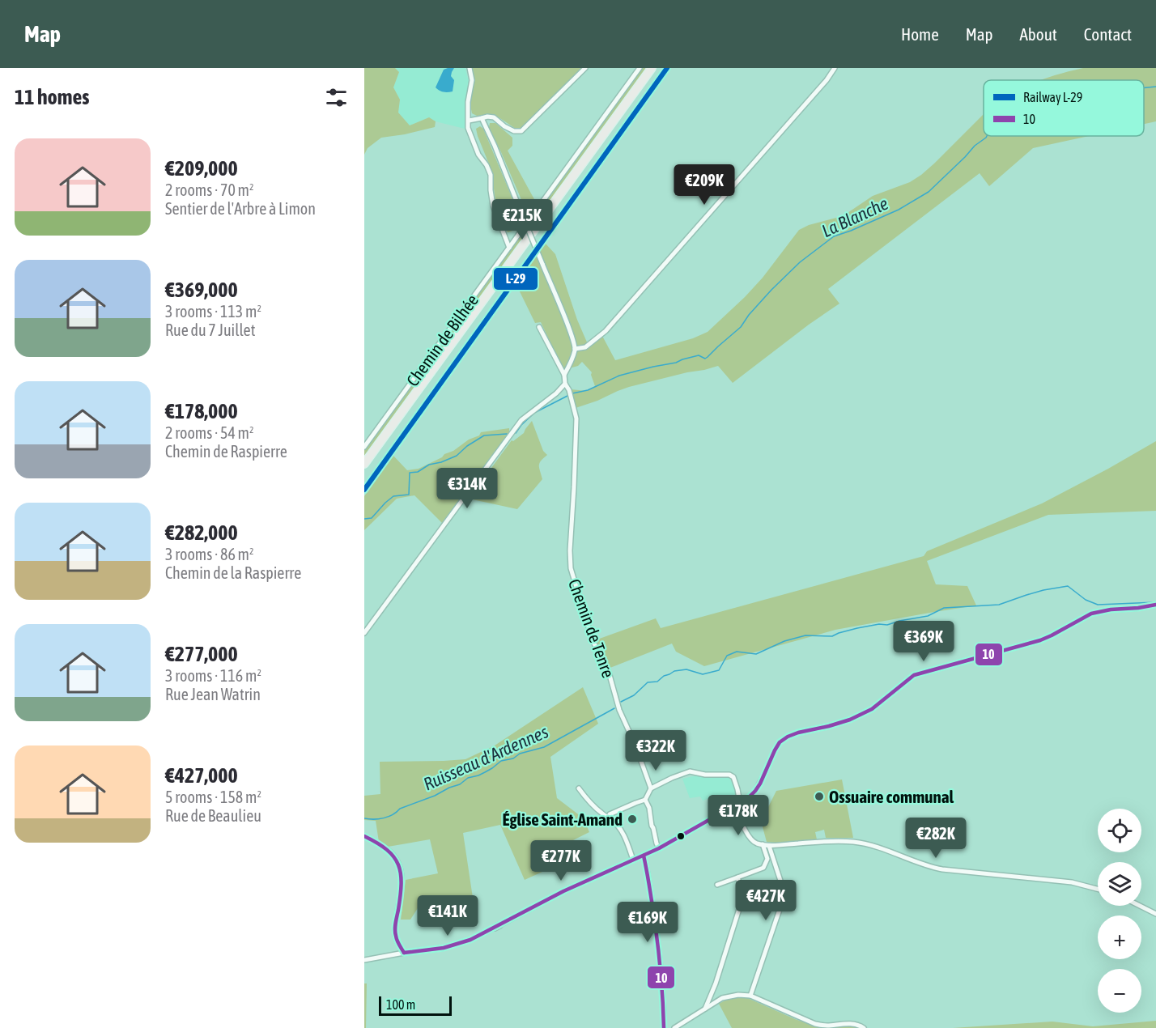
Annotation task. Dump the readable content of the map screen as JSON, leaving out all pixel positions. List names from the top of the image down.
{
  "streets": {
    "street": ["Chemin de Bilhée", "Chemin de Tenre"]
  },
  "water": ["La Blanche", "Ruisseau d'Ardennes"],
  "places": ["Ossuaire communal", "Église Saint-Amand"],
  "lines": ["rail line L-29", "transit line 10"],
  "legend": ["Railway L-29", "10"],
  "scale_bar": "100 m",
  "page": {
    "header": "Map",
    "nav": [
      "Home",
      "Map",
      "About",
      "Contact"
    ],
    "heading": "11 homes",
    "list": [
      {
        "name": "€209,000",
        "note": "2 rooms · 70 m² · Sentier de l'Arbre à Limon"
      },
      {
        "name": "€369,000",
        "note": "3 rooms · 113 m² · Rue du 7 Juillet"
      },
      {
        "name": "€178,000",
        "note": "2 rooms · 54 m² · Chemin de Raspierre"
      },
      {
        "name": "€282,000",
        "note": "3 rooms · 86 m² · Chemin de la Raspierre"
      },
      {
        "name": "€277,000",
        "note": "3 rooms · 116 m² · Rue Jean Watrin"
      },
      {
        "name": "€427,000",
        "note": "5 rooms · 158 m² · Rue de Beaulieu"
      }
    ],
    "price": [
      "€209K",
      "€215K",
      "€314K",
      "€369K",
      "€322K",
      "€178K",
      "€282K",
      "€277K",
      "€427K",
      "€141K",
      "€169K"
    ],
    "map_buttons": ["+", "−"],
    "scale": "100 m"
  }
}
